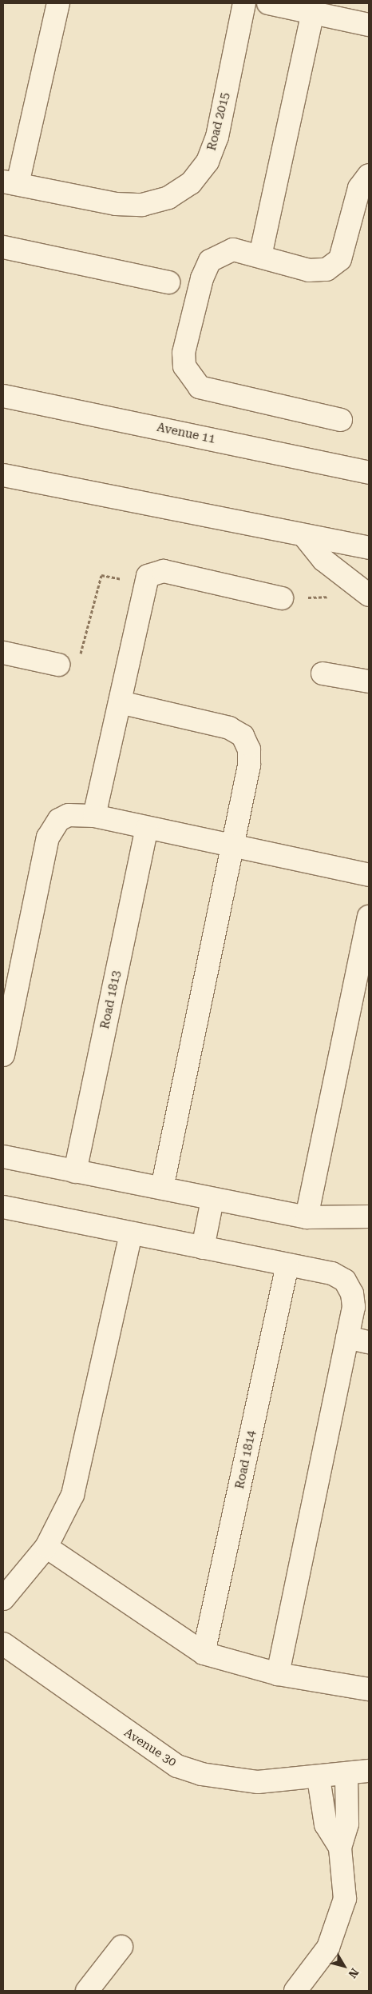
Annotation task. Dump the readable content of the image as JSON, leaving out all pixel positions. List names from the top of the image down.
{
  "streets": {
    "street": [
      "Road 2015",
      "Avenue 11",
      "Road 1813",
      "Road 1814",
      "Avenue 30"
    ]
  },
  "north": "bottom right"
}
